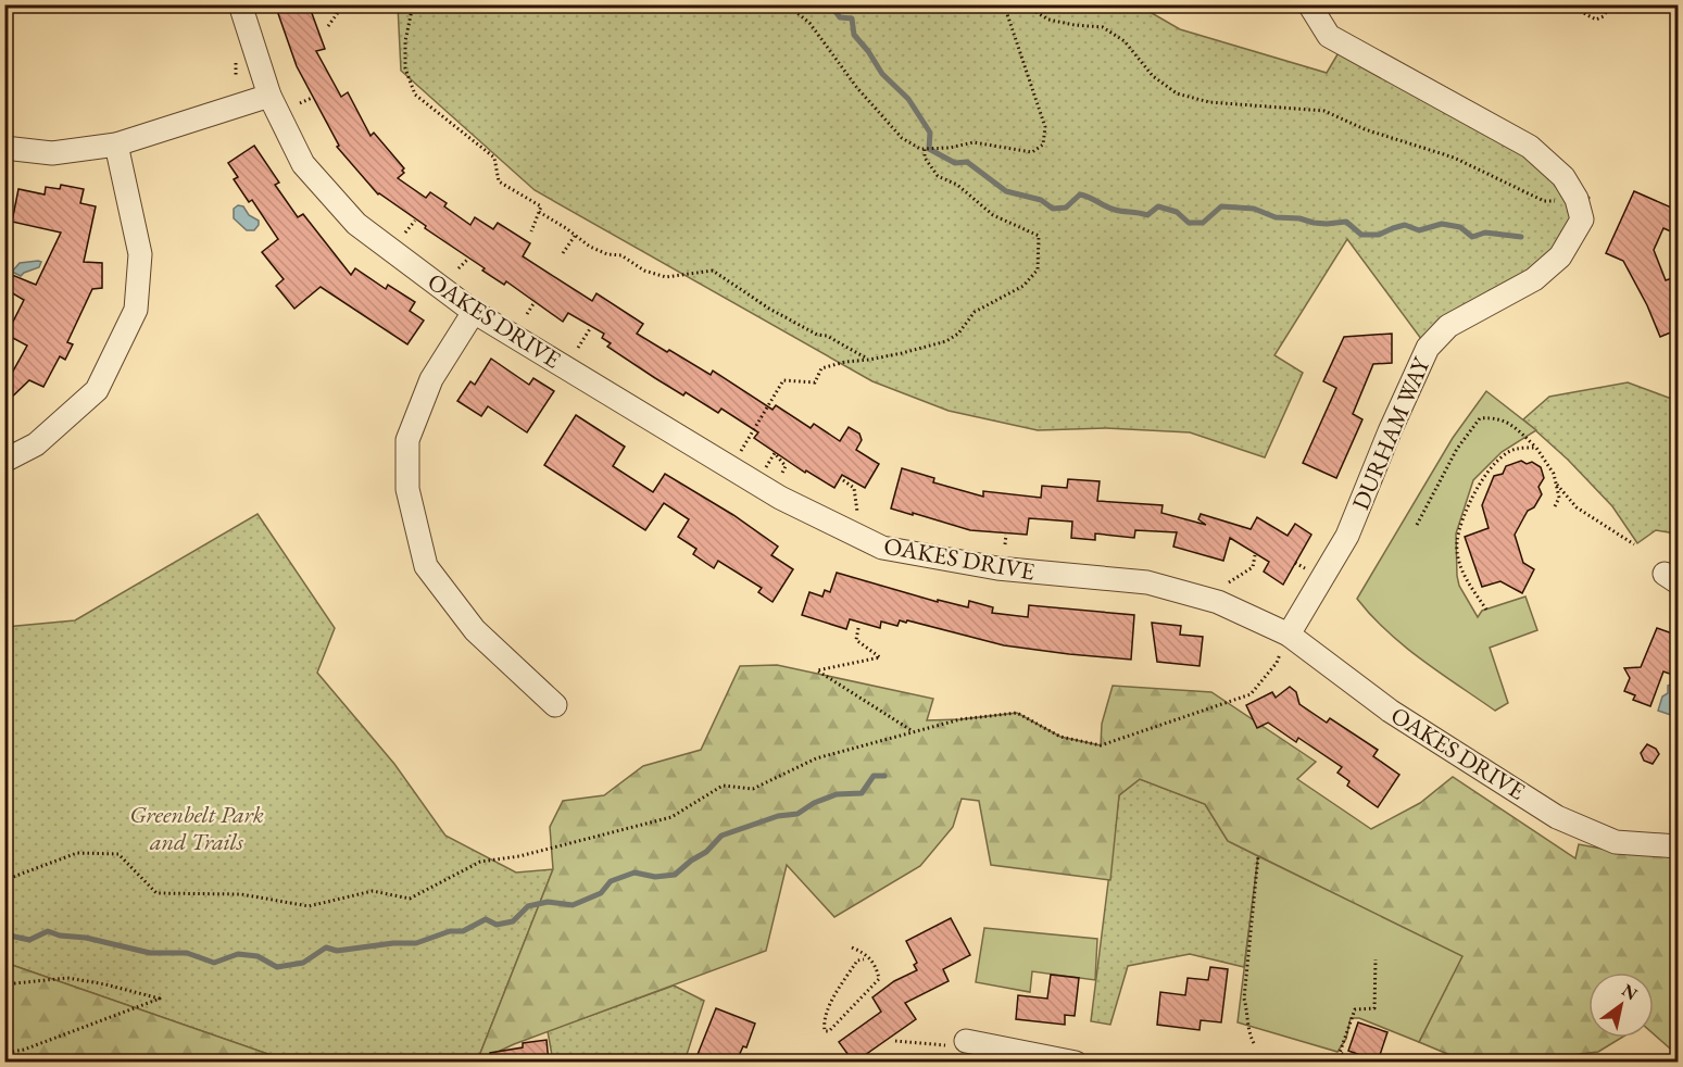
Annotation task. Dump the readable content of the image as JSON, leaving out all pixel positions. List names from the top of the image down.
{
  "streets": {
    "street": ["OAKES DRIVE", "DURHAM WAY"]
  },
  "crossings": [
    ["OAKES DRIVE", "DURHAM WAY"]
  ],
  "parks": ["Greenbelt Park and Trails"],
  "north": "top right"
}
